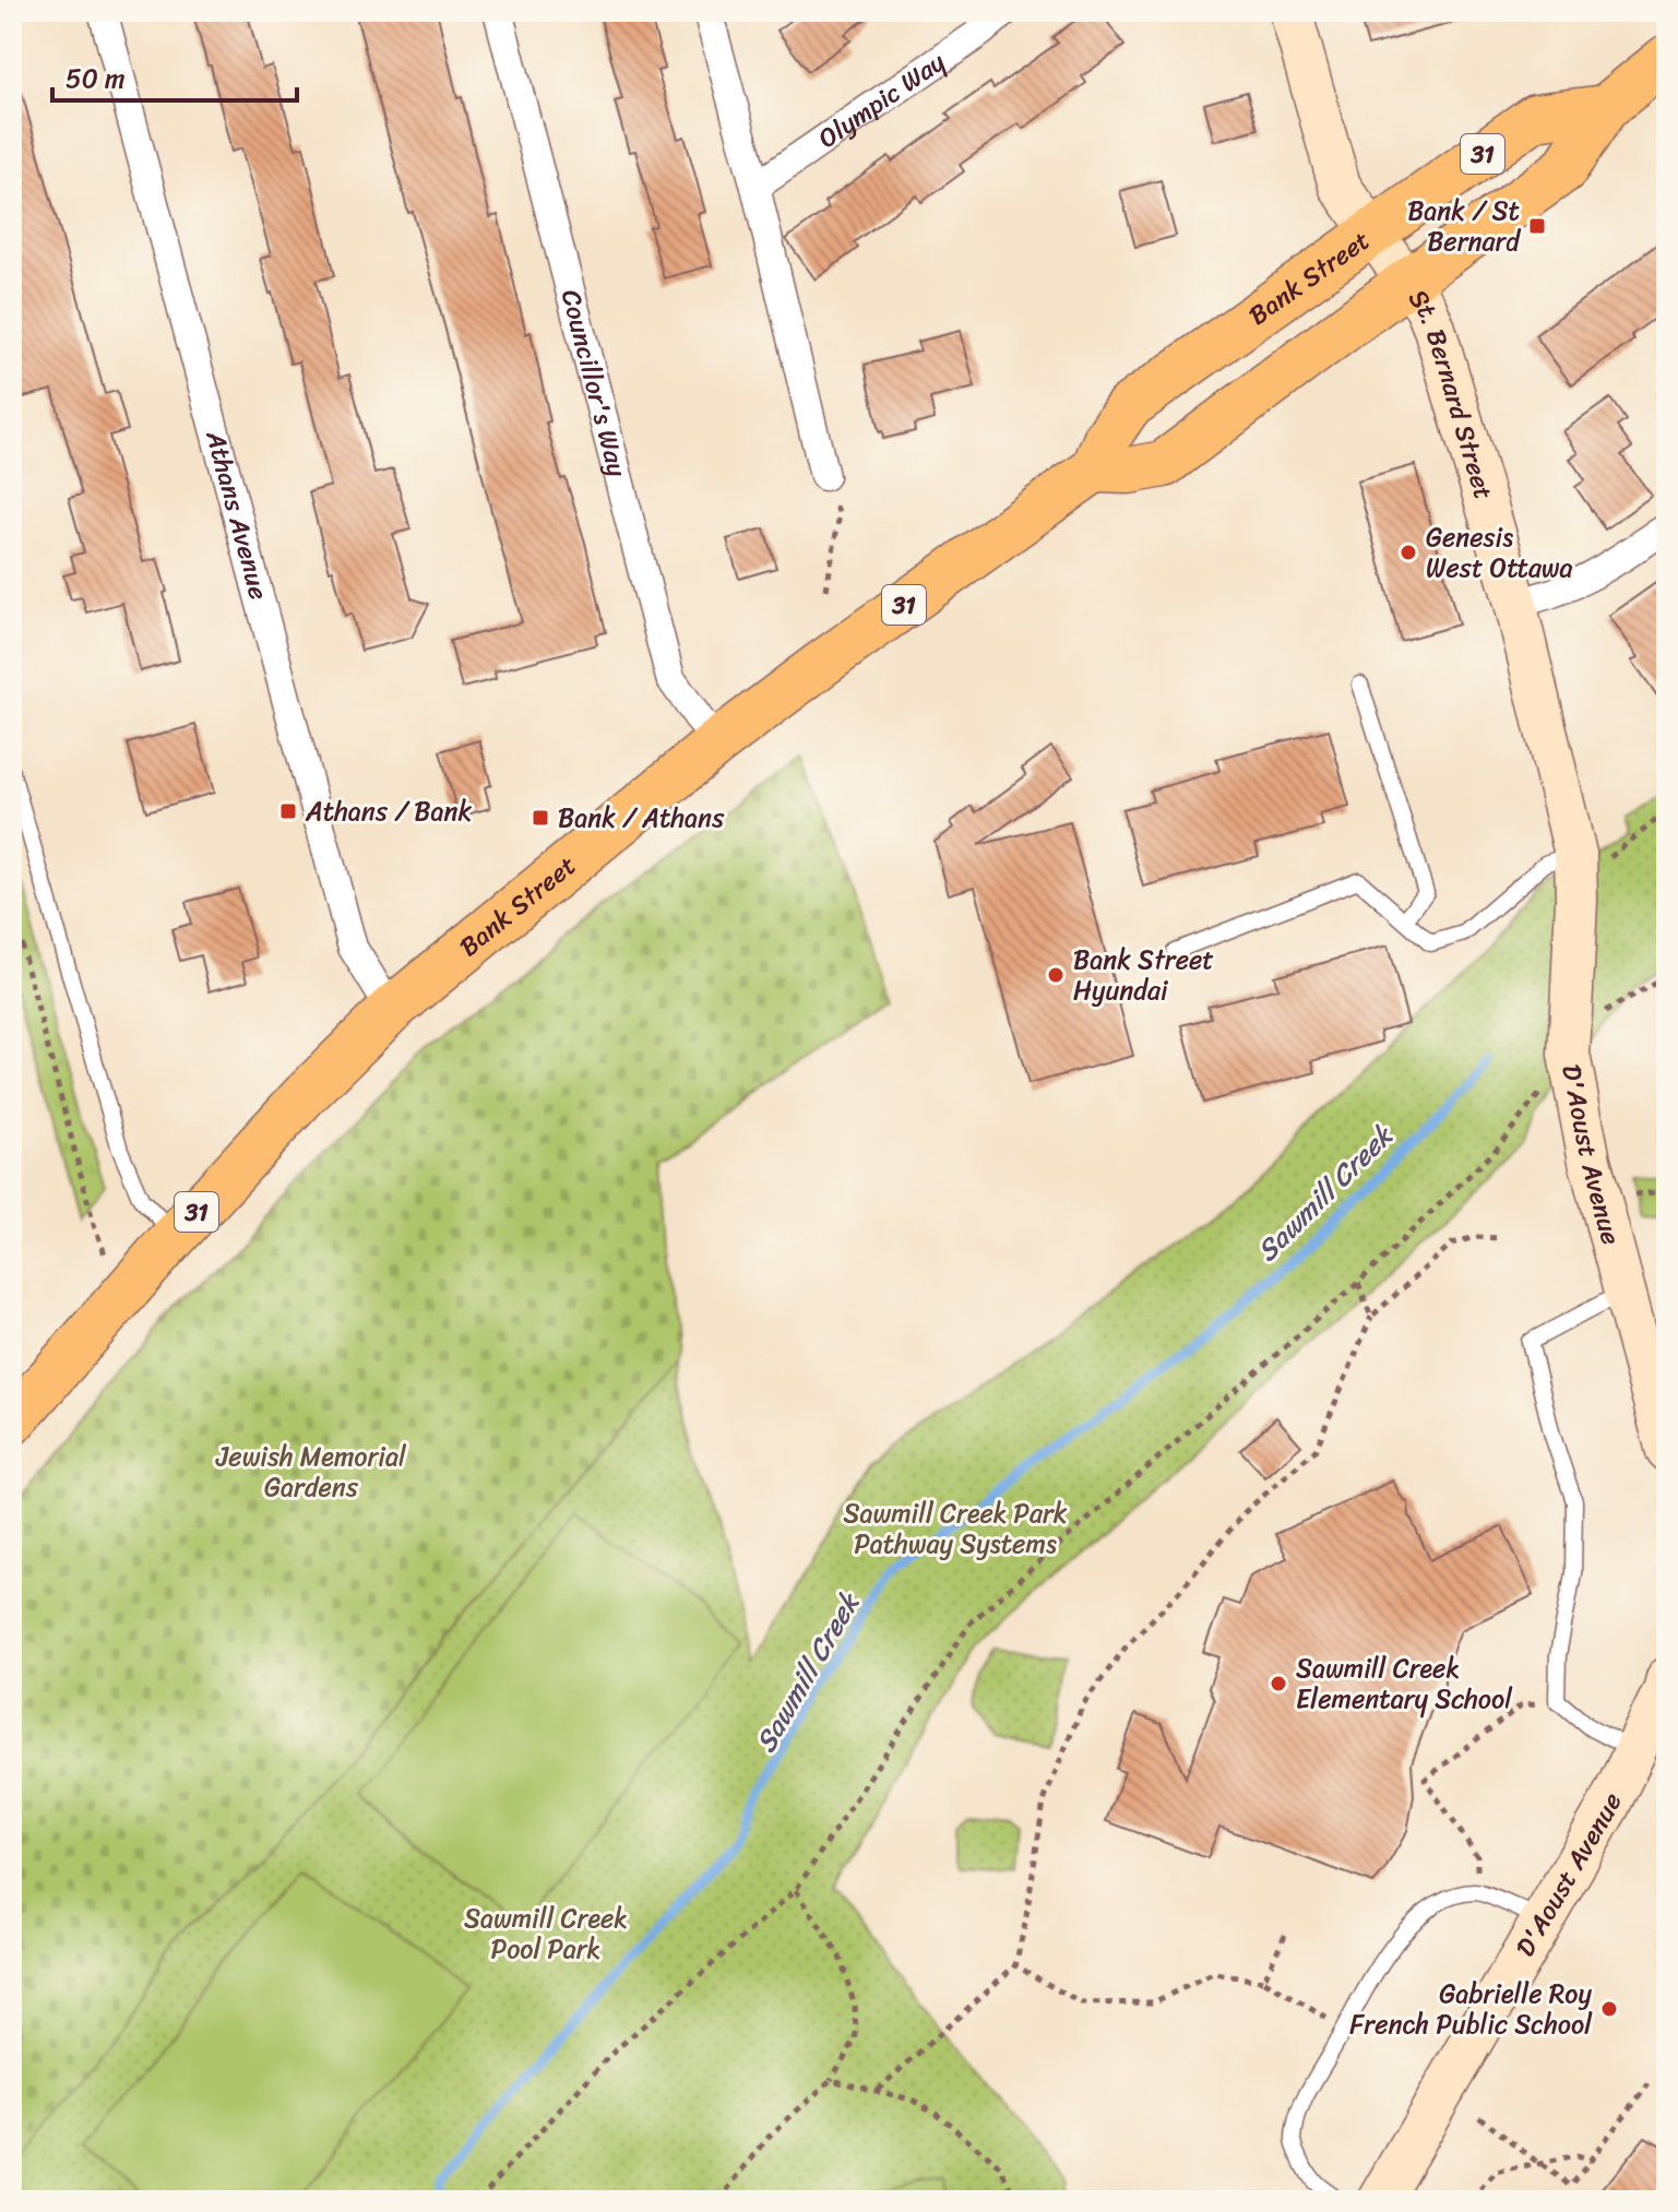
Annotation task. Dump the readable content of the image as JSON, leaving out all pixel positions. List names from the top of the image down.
{
  "streets": {
    "main road": ["31", "Bank Street"],
    "street": [
      "Olympic Way",
      "Councillor's Way",
      "St. Bernard Street",
      "Athans Avenue",
      "D'Aoust Avenue"
    ]
  },
  "crossings": [
    ["31", "Bank Street"],
    ["31", "St. Bernard Street"],
    ["Bank Street", "Councillor's Way"],
    ["Bank Street", "St. Bernard Street"],
    ["Bank Street", "Athans Avenue"],
    ["St. Bernard Street", "D'Aoust Avenue"]
  ],
  "water": ["Sawmill Creek"],
  "parks": ["Jewish Memorial Gardens", "Sawmill Creek Park Pathway Systems", "Sawmill Creek Pool Park"],
  "places": {
    "transit": ["Bank / St Bernard", "Athans / Bank", "Bank / Athans"],
    "other": [
      "Genesis West Ottawa",
      "Bank Street Hyundai",
      "Sawmill Creek Elementary School",
      "Gabrielle Roy French Public School"
    ]
  },
  "scale_bar": "50 m"
}
